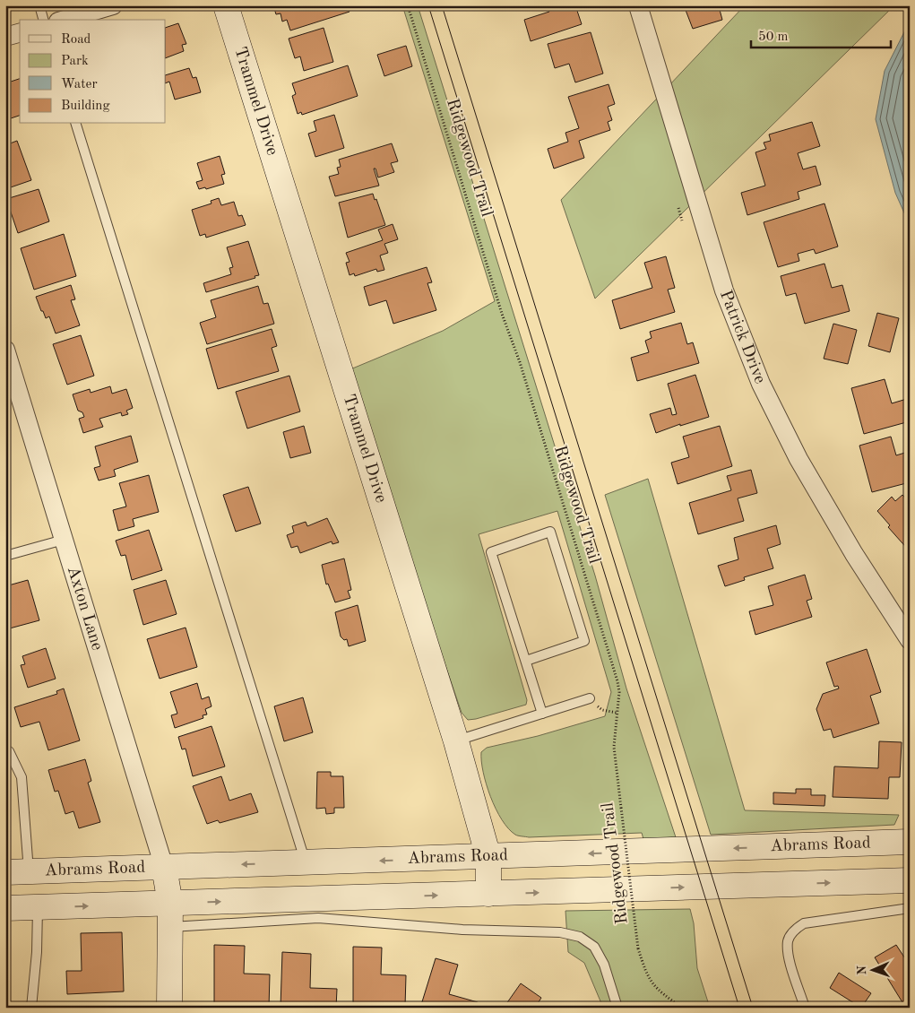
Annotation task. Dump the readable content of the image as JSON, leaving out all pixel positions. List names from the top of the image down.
{
  "streets": {
    "main road": ["Trammel Drive", "Abrams Road"],
    "street": ["Patrick Drive", "Axton Lane"],
    "path": ["Ridgewood Trail"]
  },
  "crossings": [
    ["Trammel Drive", "Abrams Road"],
    ["Axton Lane", "Abrams Road"]
  ],
  "legend": [
    "Road",
    "Park",
    "Water",
    "Building"
  ],
  "scale_bar": "50 m",
  "north": "left"
}
